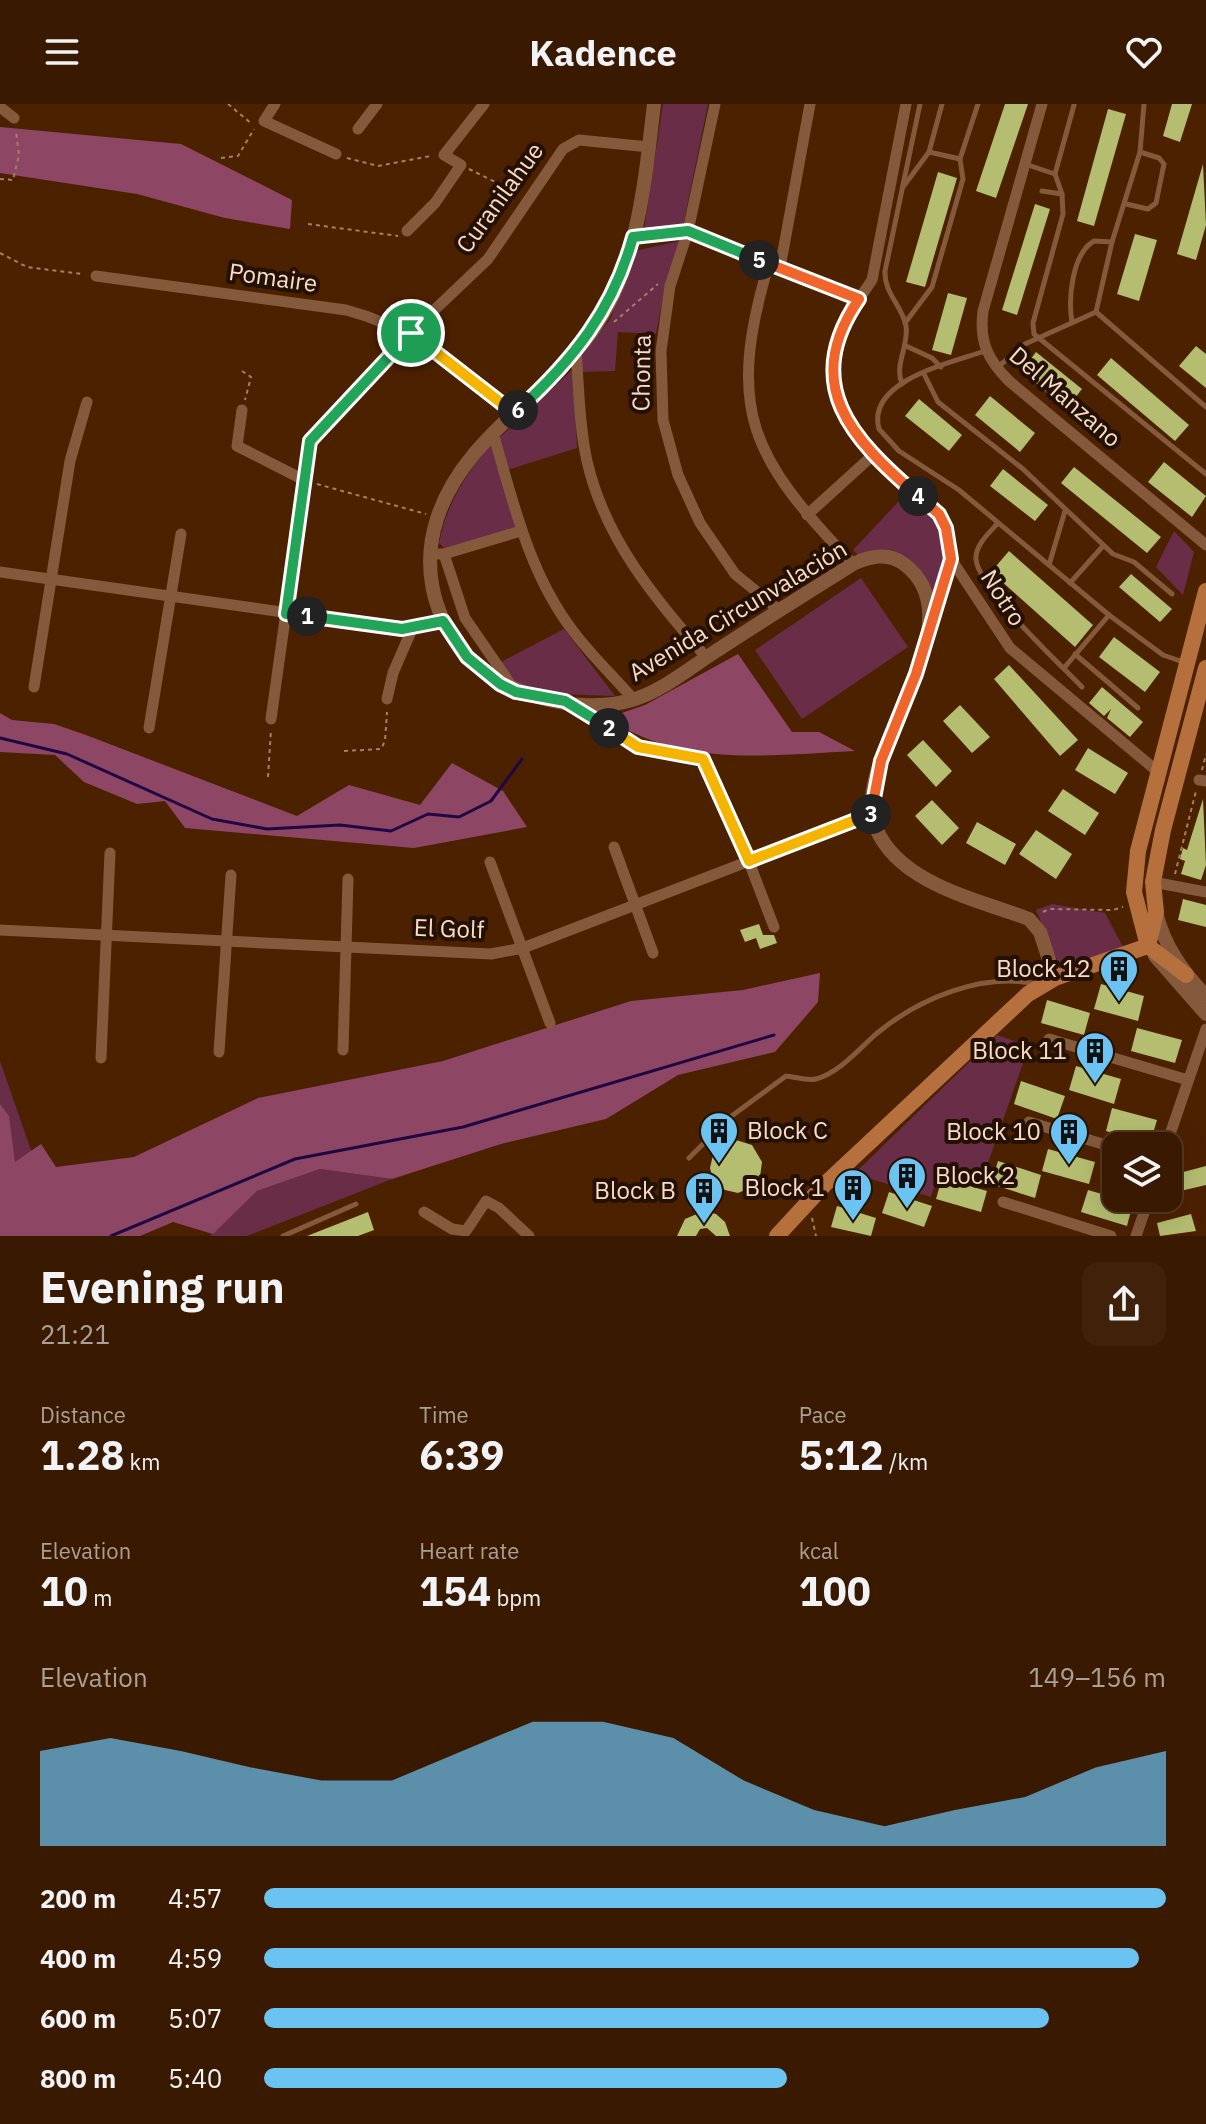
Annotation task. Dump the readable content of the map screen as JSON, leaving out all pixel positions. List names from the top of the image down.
{
  "streets": {
    "street": [
      "Curanilahue",
      "Pomaire",
      "Chonta",
      "Del Manzano",
      "Notro",
      "Avenida Circunvalación",
      "El Golf"
    ]
  },
  "crossings": [
    ["Curanilahue", "Pomaire"],
    ["Curanilahue", "Avenida Circunvalación"],
    ["Pomaire", "Avenida Circunvalación"],
    ["Chonta", "Avenida Circunvalación"],
    ["Avenida Circunvalación", "El Golf"]
  ],
  "places": {
    "building": [
      "Block 12",
      "Block 11",
      "Block C",
      "Block 10",
      "Block 2",
      "Block 1",
      "Block B"
    ]
  },
  "page": {
    "header": "Kadence",
    "pins": [
      "5",
      "6",
      "4",
      "1",
      "2",
      "3"
    ],
    "heading": ["Evening run", "21:21"],
    "stats": [
      ["Distance", "1.28 km"],
      ["Time", "6:39"],
      ["Pace", "5:12 /km"],
      ["Elevation", "10 m"],
      ["Heart rate", "154 bpm"],
      ["kcal", "100"]
    ],
    "chart": ["Elevation", "149–156 m"],
    "list": [
      {
        "name": "200 m",
        "note": "4:57"
      },
      {
        "name": "400 m",
        "note": "4:59"
      },
      {
        "name": "600 m",
        "note": "5:07"
      },
      {
        "name": "800 m",
        "note": "5:40"
      }
    ]
  }
}
